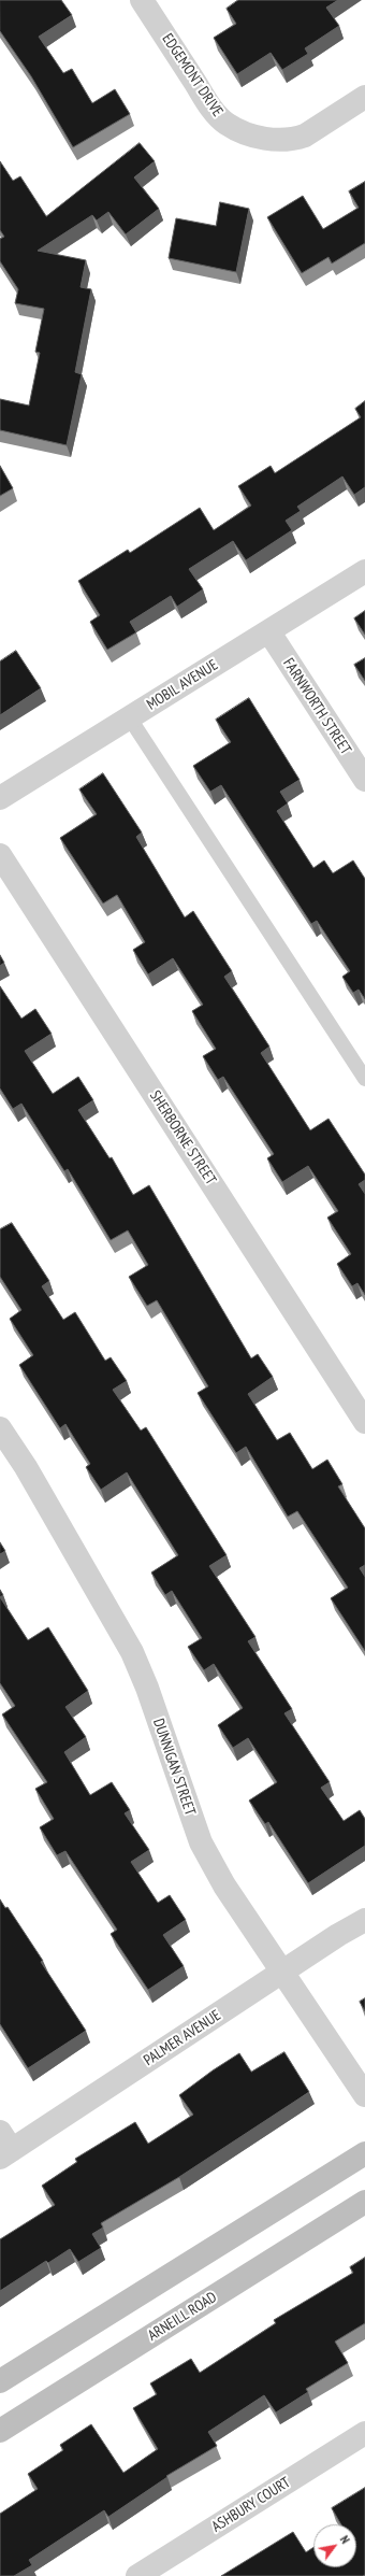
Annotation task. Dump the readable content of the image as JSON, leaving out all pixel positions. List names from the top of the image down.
{
  "streets": {
    "main road": ["ARNEILL ROAD"],
    "street": [
      "EDGEMONT DRIVE",
      "MOBIL AVENUE",
      "FARNWORTH STREET",
      "SHERBORNE STREET",
      "DUNNIGAN STREET",
      "PALMER AVENUE",
      "ASHBURY COURT"
    ]
  },
  "crossings": [
    ["MOBIL AVENUE", "FARNWORTH STREET"],
    ["DUNNIGAN STREET", "PALMER AVENUE"]
  ],
  "north": "top right"
}
